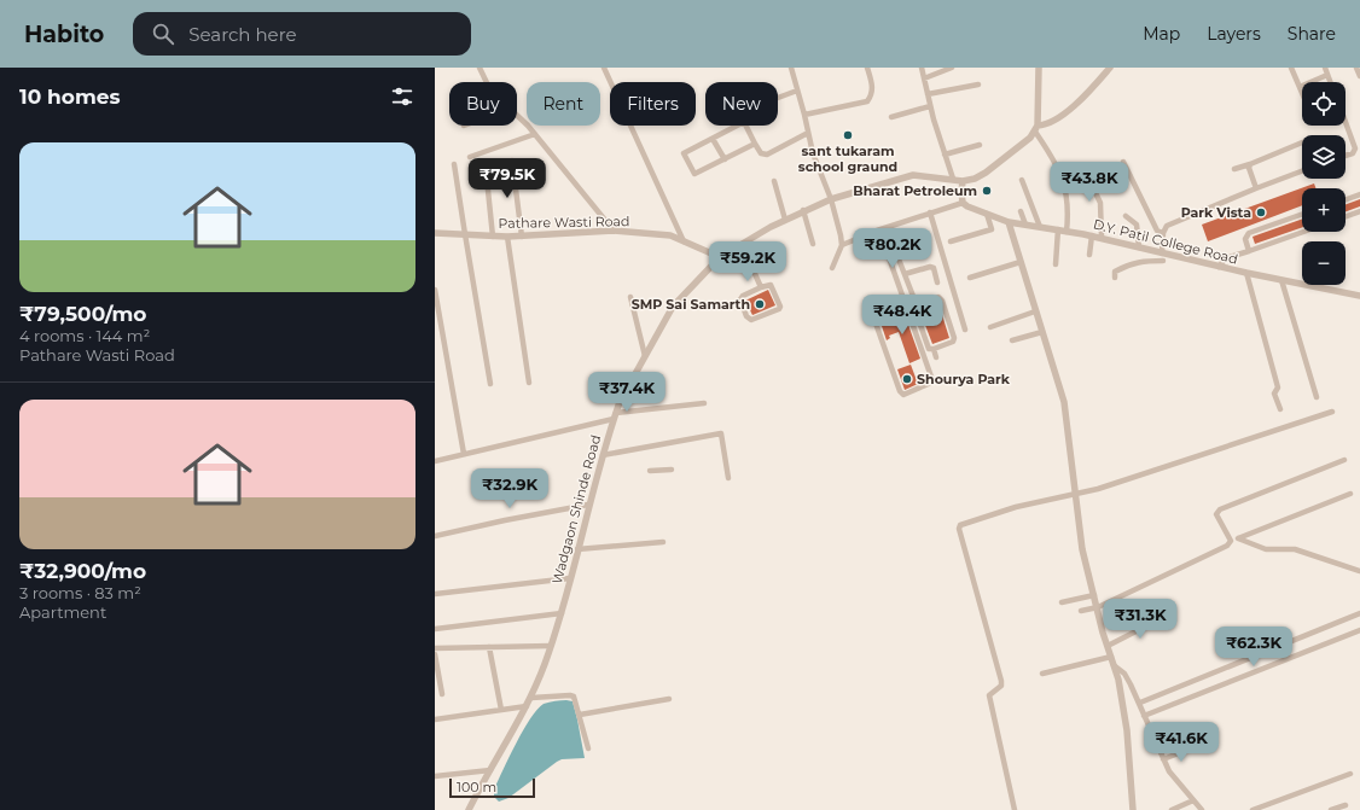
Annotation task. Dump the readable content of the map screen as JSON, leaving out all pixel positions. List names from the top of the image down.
{
  "streets": {
    "street": ["Pathare Wasti Road", "D.Y. Patil College Road", "Wadgaon Shinde Road"]
  },
  "crossings": [
    ["Pathare Wasti Road", "Wadgaon Shinde Road"]
  ],
  "places": [
    "sant tukaram school graund",
    "Bharat Petroleum",
    "Park Vista",
    "SMP Sai Samarth",
    "Shourya Park"
  ],
  "scale_bar": "100 m",
  "page": {
    "header": "Habito",
    "search": "Search here",
    "nav": ["Map", "Layers", "Share"],
    "heading": "10 homes",
    "map_buttons": ["+", "−"],
    "chip": [
      "Buy",
      "Rent",
      "Filters",
      "New"
    ],
    "list": [
      {
        "name": "₹79,500/mo",
        "note": "4 rooms · 144 m² · Pathare Wasti Road"
      },
      {
        "name": "₹32,900/mo",
        "note": "3 rooms · 83 m² · Apartment"
      }
    ],
    "price": [
      "₹79.5K",
      "₹43.8K",
      "₹80.2K",
      "₹59.2K",
      "₹48.4K",
      "₹37.4K",
      "₹32.9K",
      "₹31.3K",
      "₹62.3K",
      "₹41.6K"
    ],
    "scale": "100 m"
  }
}
